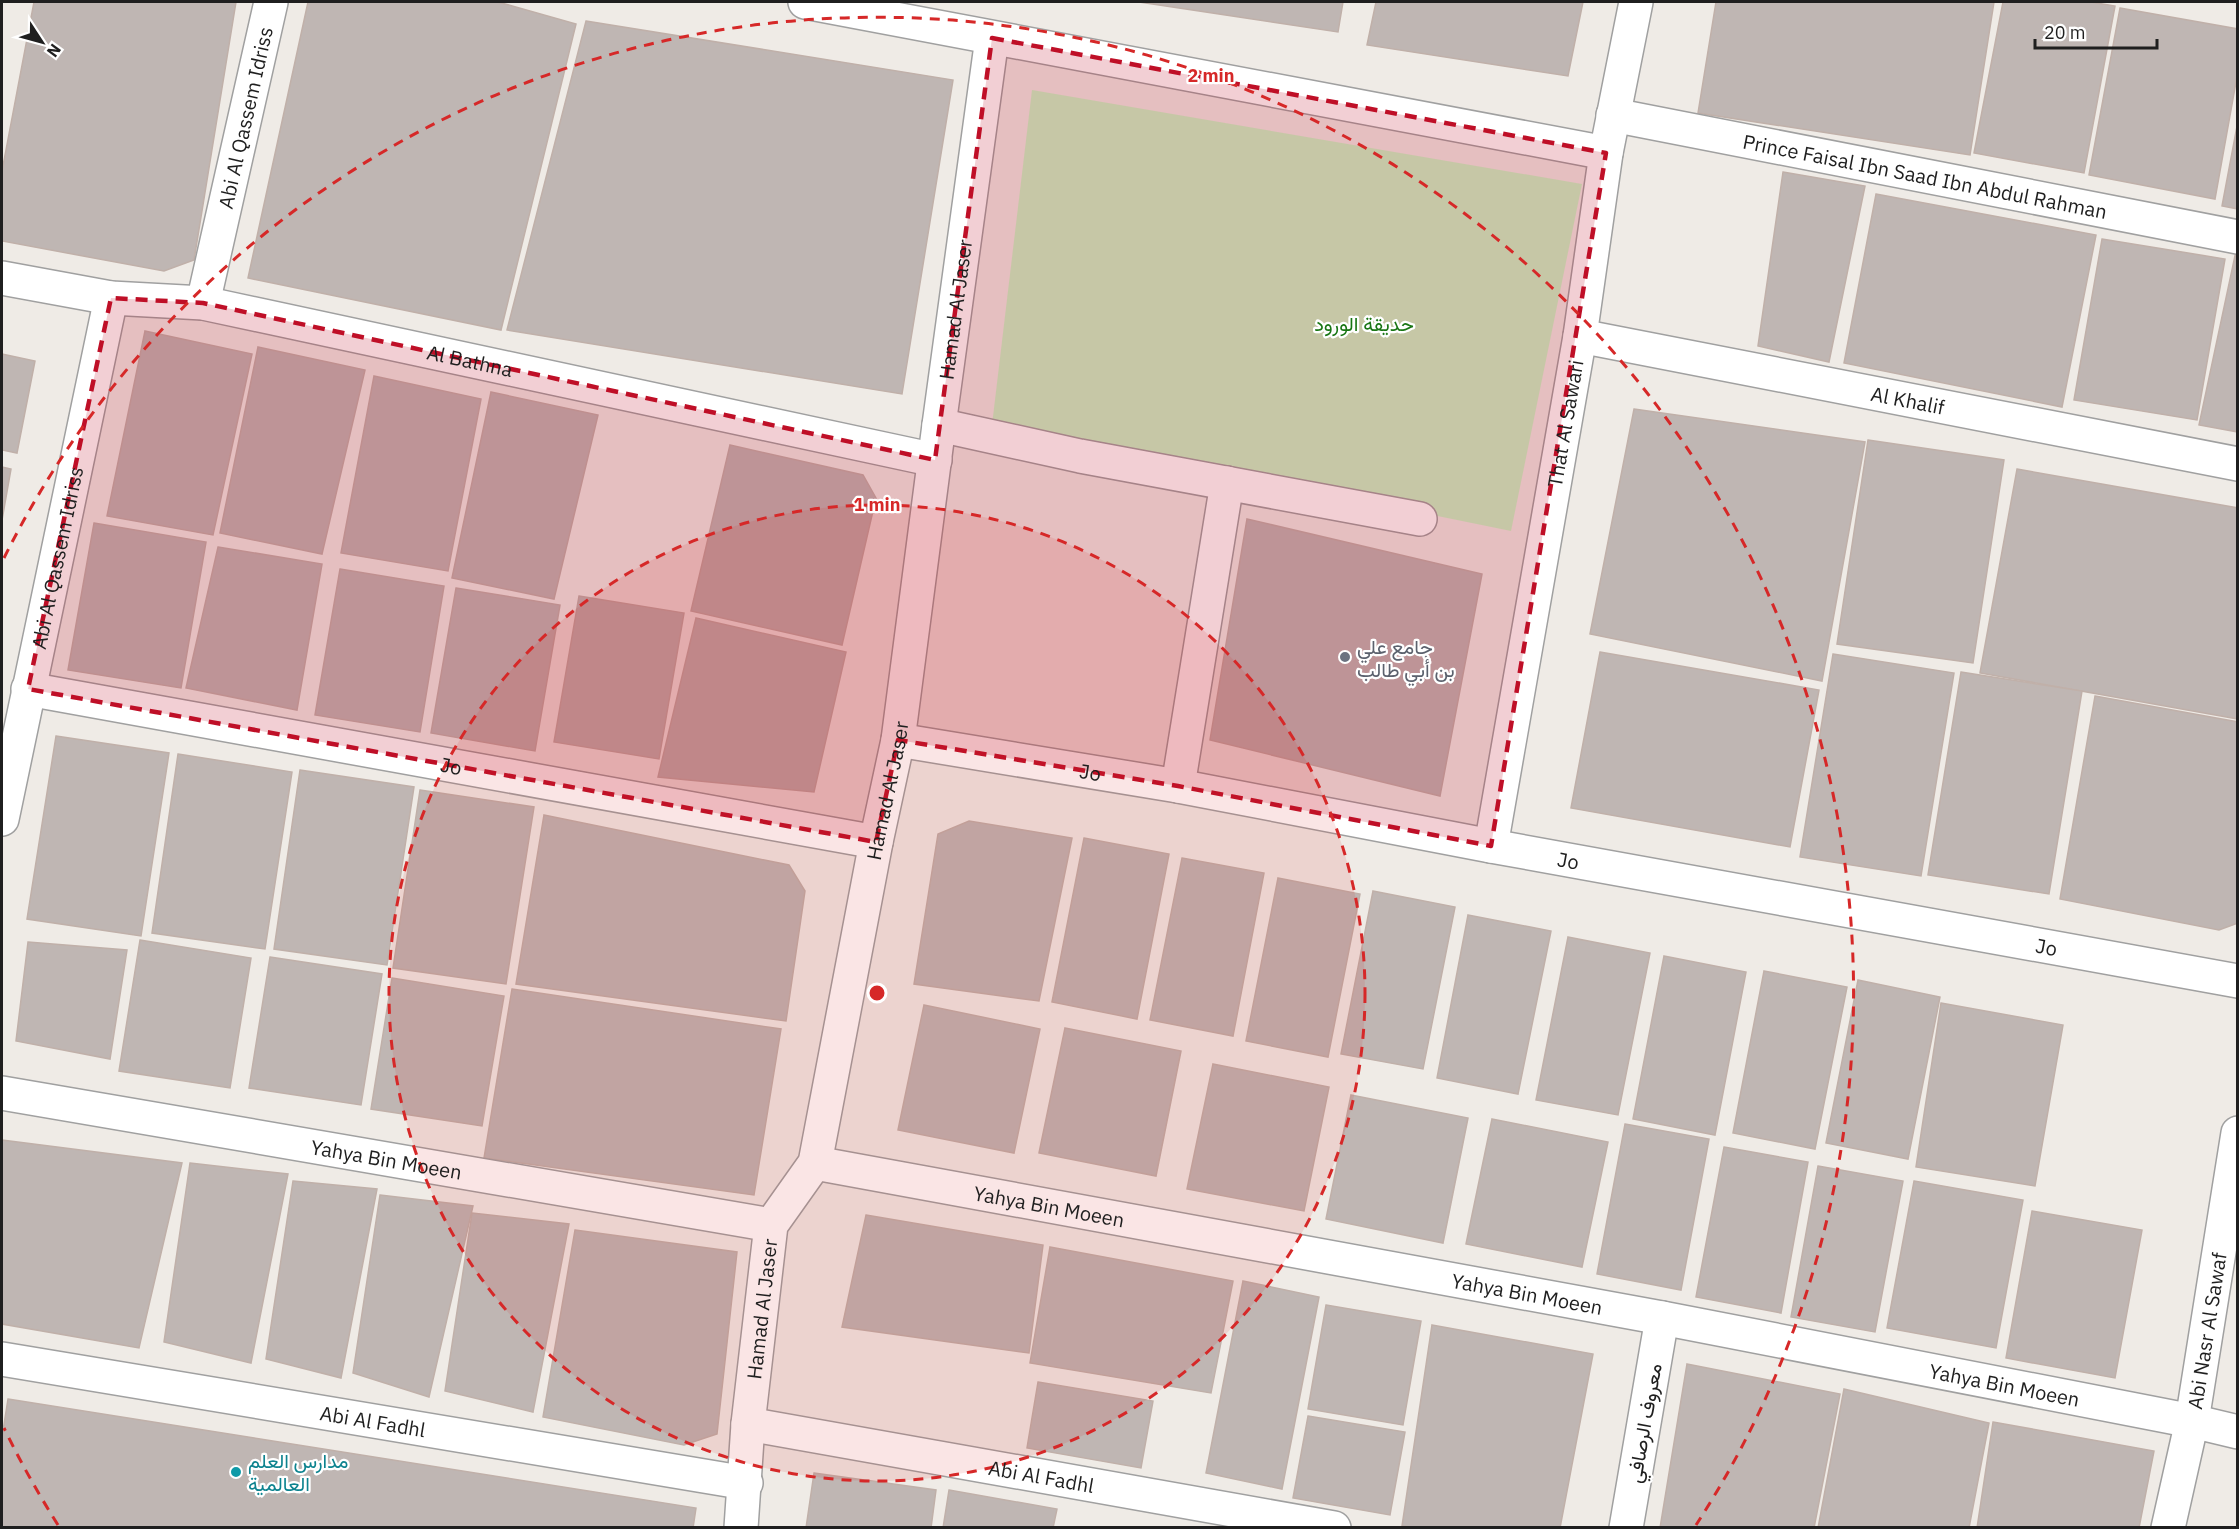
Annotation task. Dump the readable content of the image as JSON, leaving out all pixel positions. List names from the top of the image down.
{
  "streets": {
    "street": [
      "Abi Al Qassem Idriss",
      "Prince Faisal Ibn Saad Ibn Abdul Rahman",
      "Hamad Al Jaser",
      "Al Bathna",
      "Al Khalif",
      "That Al Sawari",
      "Jo",
      "Yahya Bin Moeen",
      "Abi Nasr Al Sawaf",
      "Abi Al Fadhl",
      "معروف الرصافي"
    ]
  },
  "crossings": [
    ["Abi Al Qassem Idriss", "Al Bathna"],
    ["Abi Al Qassem Idriss", "Jo"],
    ["Prince Faisal Ibn Saad Ibn Abdul Rahman", "That Al Sawari"],
    ["Hamad Al Jaser", "Al Bathna"],
    ["Hamad Al Jaser", "Jo"],
    ["Hamad Al Jaser", "Yahya Bin Moeen"],
    ["Hamad Al Jaser", "Abi Al Fadhl"],
    ["Al Khalif", "That Al Sawari"],
    ["That Al Sawari", "Jo"],
    ["Yahya Bin Moeen", "Abi Nasr Al Sawaf"],
    ["Yahya Bin Moeen", "معروف الرصافي"]
  ],
  "parks": ["حديقة الورود"],
  "places": ["جامع علي بن أبي طالب", "مدارس العلم العالمية"],
  "scale_bar": "20 m",
  "north": "bottom right",
  "rings": ["2 min", "1 min"]
}
